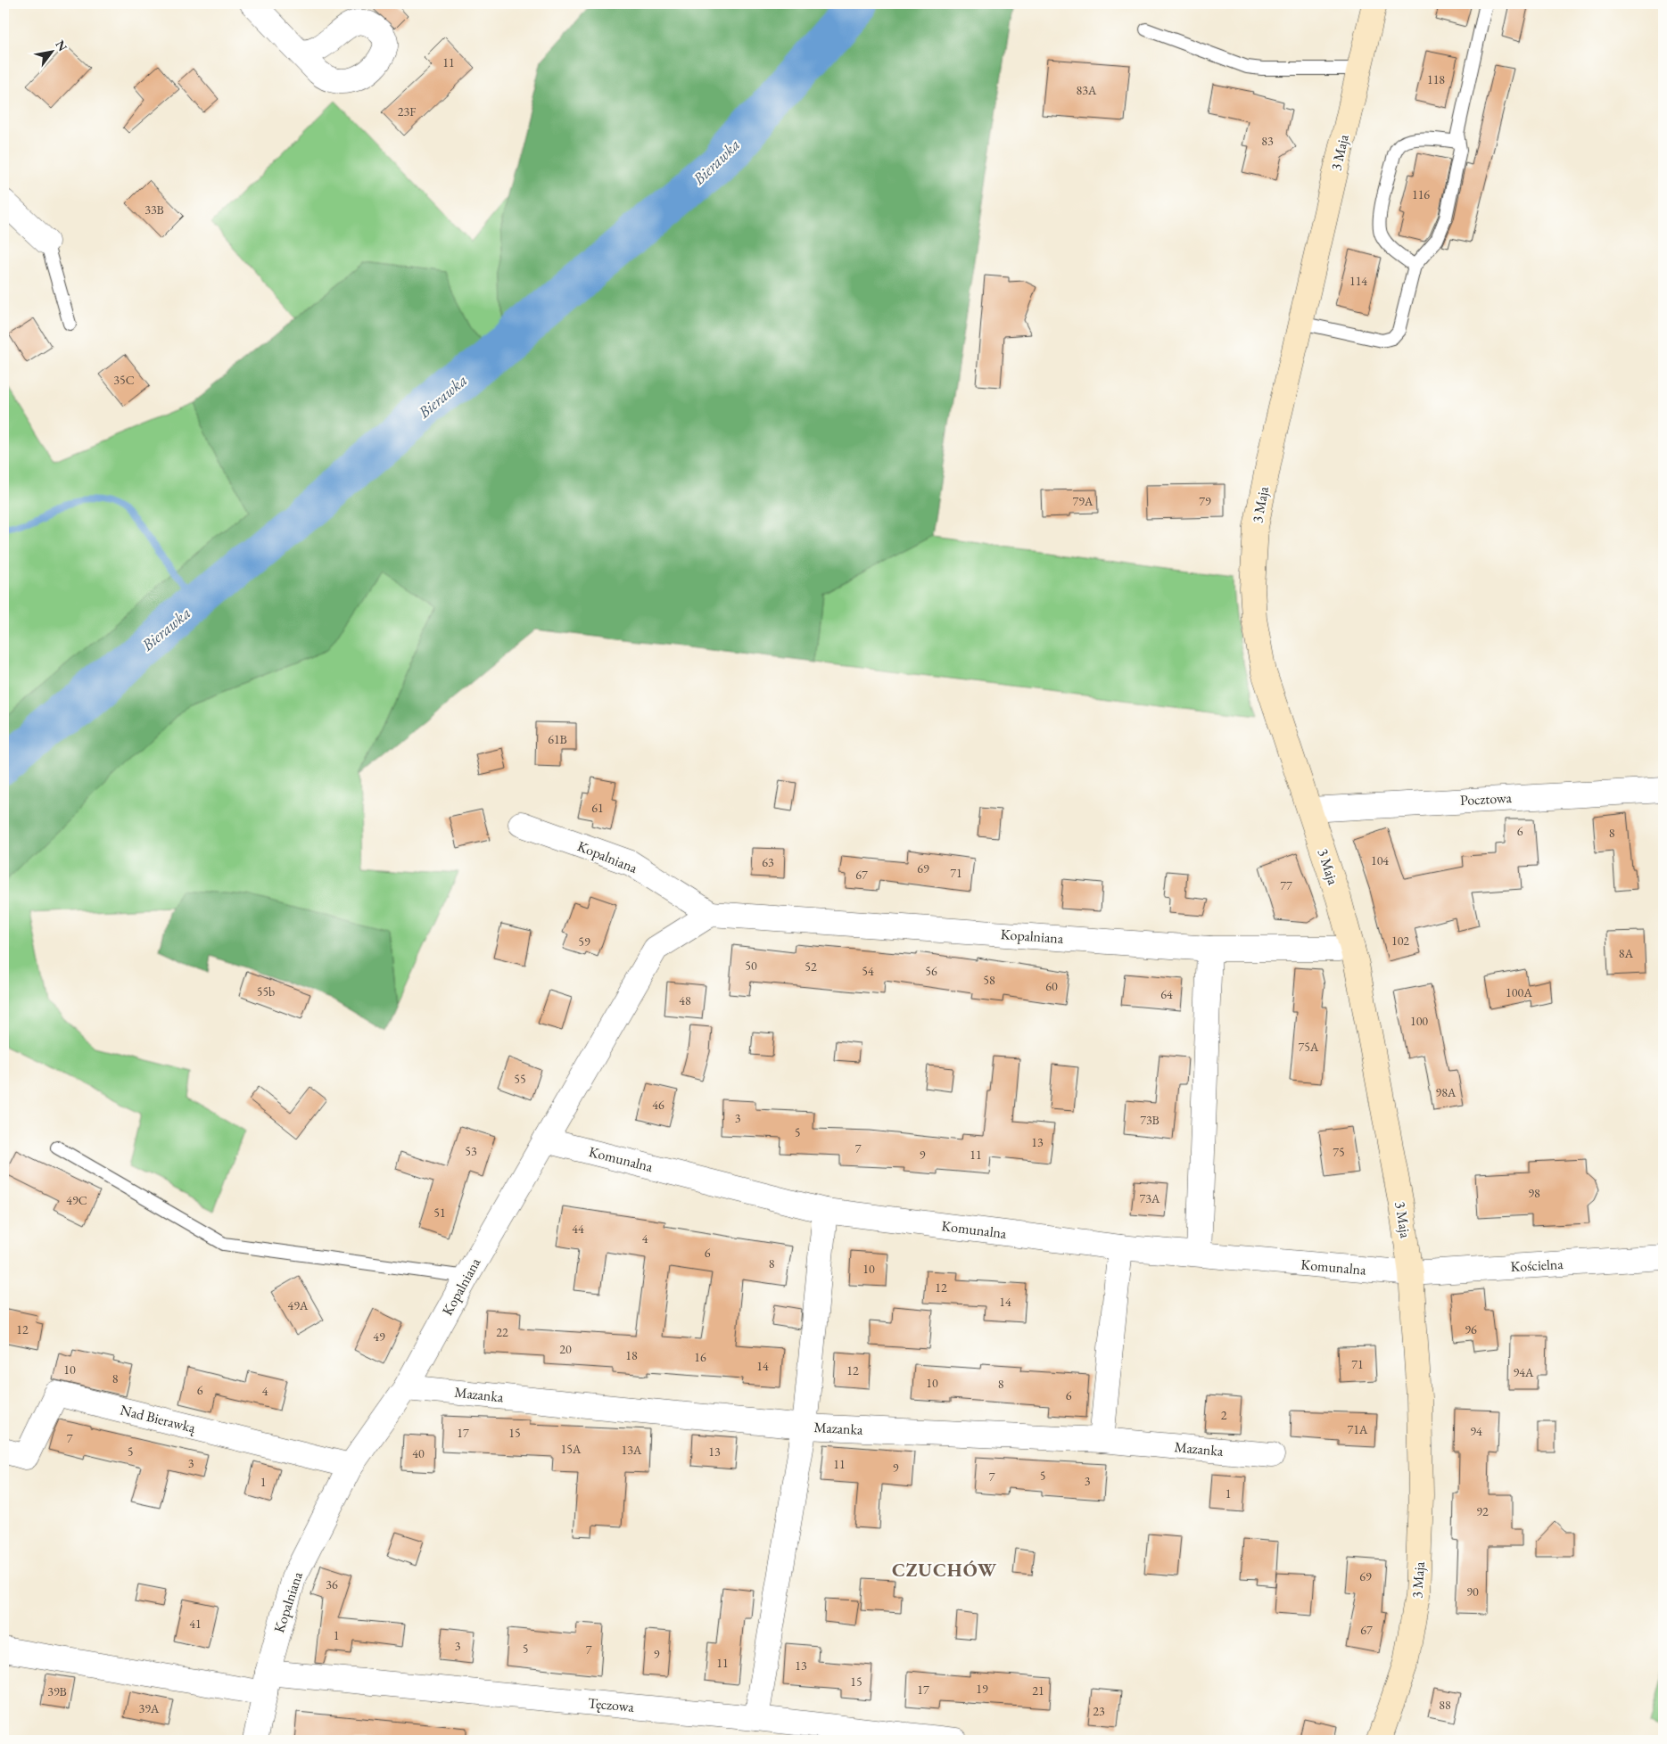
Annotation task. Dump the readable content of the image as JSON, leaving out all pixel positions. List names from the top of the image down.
{
  "streets": {
    "main road": ["3 Maja"],
    "street": [
      "Pocztowa",
      "Kopalniana",
      "Komunalna",
      "Kościelna",
      "Mazanka",
      "Nad Bierawką",
      "Tęczowa"
    ]
  },
  "crossings": [
    ["3 Maja", "Pocztowa"],
    ["3 Maja", "Kopalniana"],
    ["3 Maja", "Komunalna"],
    ["3 Maja", "Kościelna"],
    ["Kopalniana", "Komunalna"],
    ["Kopalniana", "Mazanka"],
    ["Kopalniana", "Nad Bierawką"],
    ["Kopalniana", "Tęczowa"],
    ["Komunalna", "Kościelna"]
  ],
  "districts": ["CZUCHÓW"],
  "water": ["Bierawka"],
  "house_numbers": [
    "11",
    "118",
    "83A",
    "23F",
    "83",
    "116",
    "33B",
    "114",
    "35C",
    "79A",
    "79",
    "61B",
    "61",
    "6",
    "8",
    "104",
    "63",
    "69",
    "71",
    "67",
    "77",
    "102",
    "59",
    "8A",
    "50",
    "52",
    "54",
    "56",
    "58",
    "60",
    "55b",
    "100A",
    "64",
    "48",
    "100",
    "75A",
    "55",
    "98A",
    "46",
    "3",
    "73B",
    "5",
    "13",
    "7",
    "53",
    "75",
    "9",
    "11",
    "98",
    "73A",
    "49C",
    "51",
    "44",
    "4",
    "6",
    "8",
    "10",
    "12",
    "14",
    "49A",
    "12",
    "96",
    "22",
    "49",
    "20",
    "18",
    "16",
    "71",
    "14",
    "10",
    "12",
    "94A",
    "8",
    "10",
    "8",
    "6",
    "4",
    "6",
    "2",
    "71A",
    "94",
    "17",
    "15",
    "7",
    "15A",
    "13A",
    "5",
    "13",
    "40",
    "3",
    "11",
    "9",
    "5",
    "7",
    "3",
    "1",
    "1",
    "92",
    "69",
    "36",
    "90",
    "41",
    "67",
    "1",
    "3",
    "5",
    "7",
    "9",
    "11",
    "13",
    "15",
    "19",
    "17",
    "21",
    "39B",
    "88",
    "39A",
    "23"
  ],
  "north": "top right"
}
